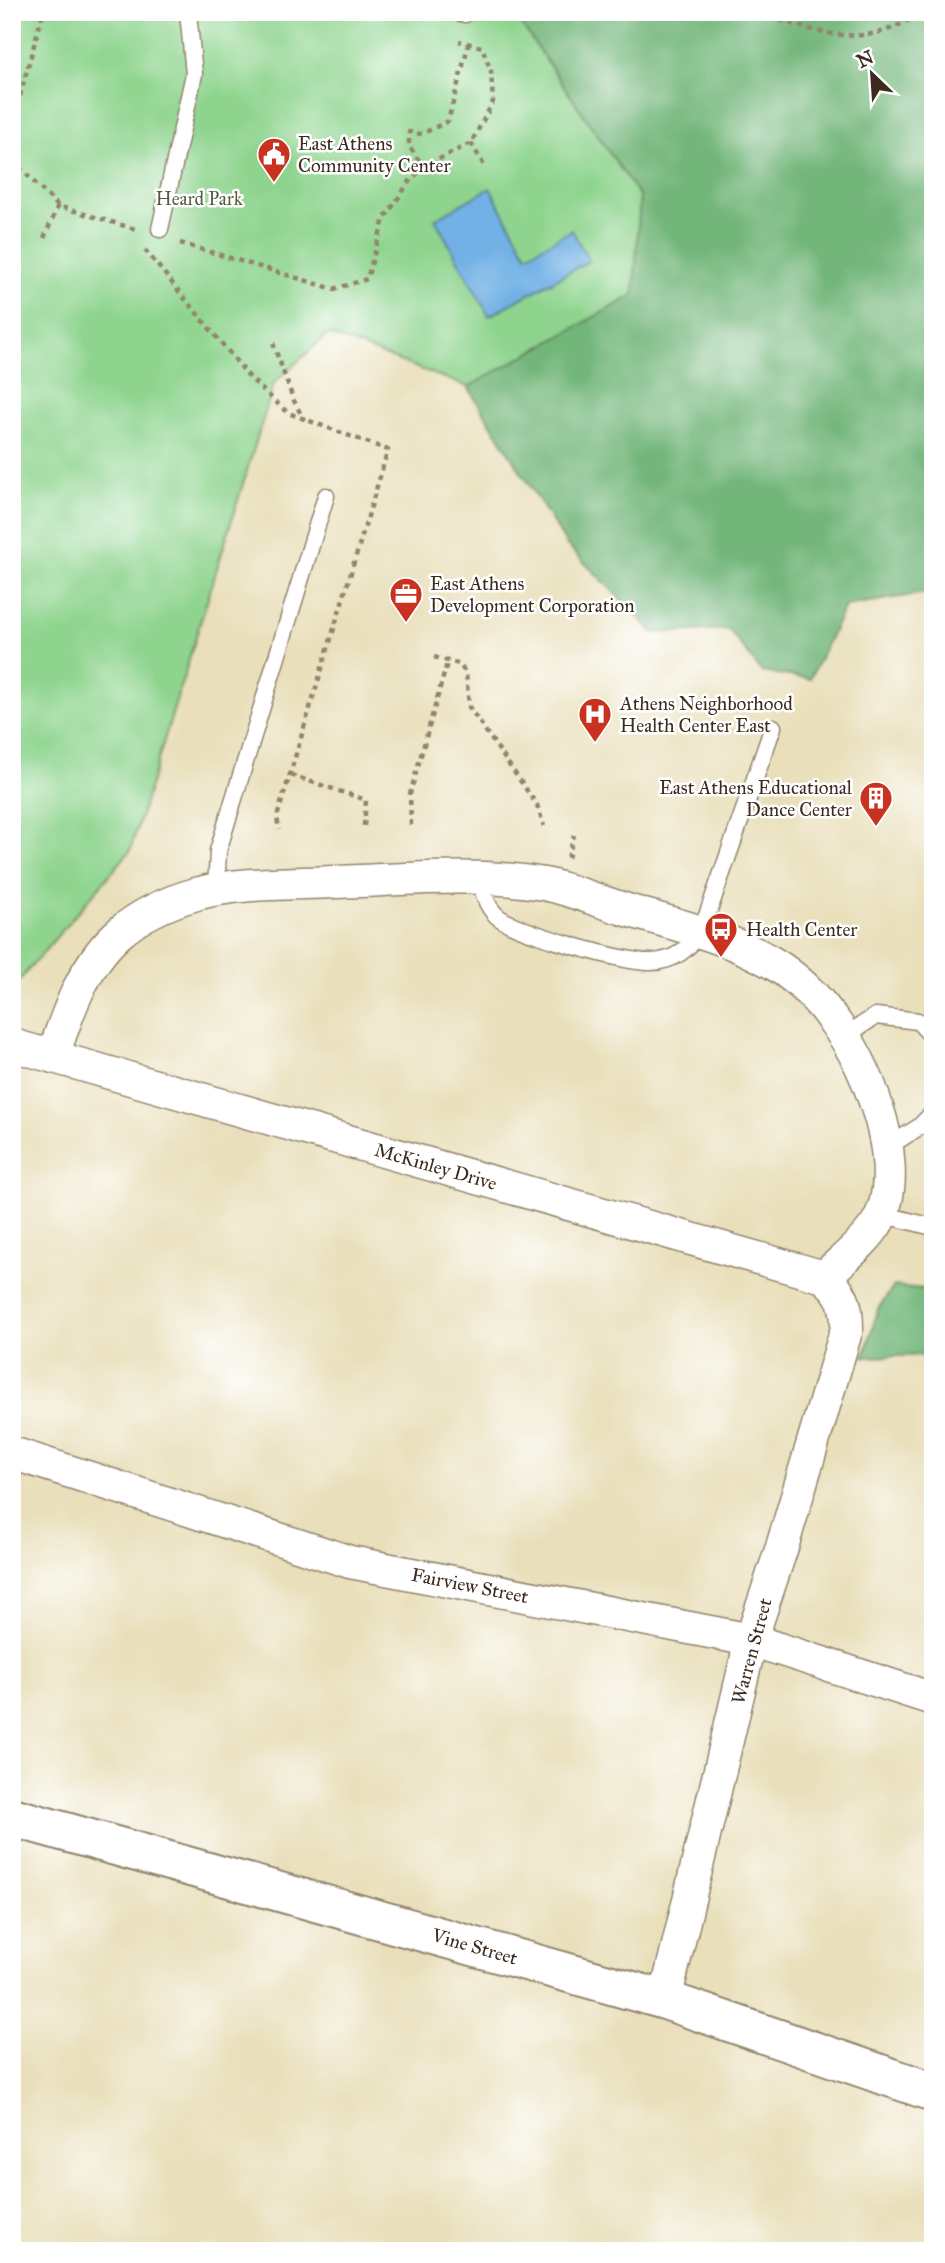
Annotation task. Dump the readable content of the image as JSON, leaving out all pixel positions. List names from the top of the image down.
{
  "streets": {
    "street": [
      "McKinley Drive",
      "Fairview Street",
      "Warren Street",
      "Vine Street"
    ]
  },
  "crossings": [
    ["McKinley Drive", "Warren Street"],
    ["Fairview Street", "Warren Street"],
    ["Warren Street", "Vine Street"]
  ],
  "parks": ["Heard Park"],
  "places": {
    "public building": ["East Athens Community Center"],
    "office": ["East Athens Development Corporation"],
    "hospital": ["Athens Neighborhood Health Center East"],
    "building": ["East Athens Educational Dance Center"],
    "bus stop": ["Health Center"]
  },
  "north": "top left"
}
